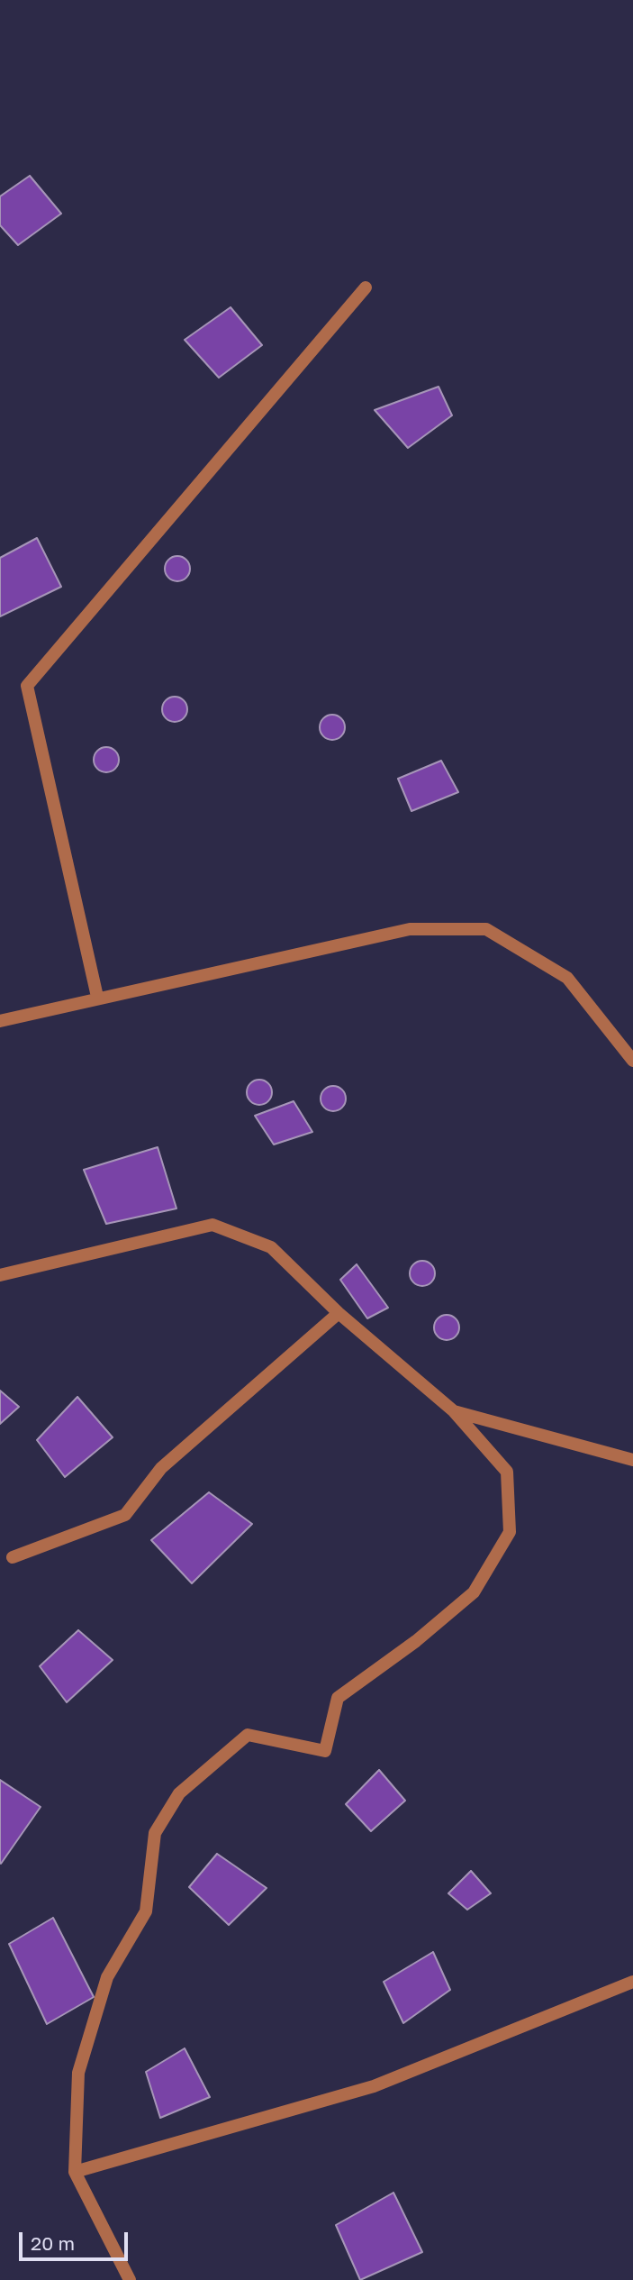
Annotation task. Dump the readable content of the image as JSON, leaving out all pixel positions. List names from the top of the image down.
{
  "scale_bar": "20 m"
}
